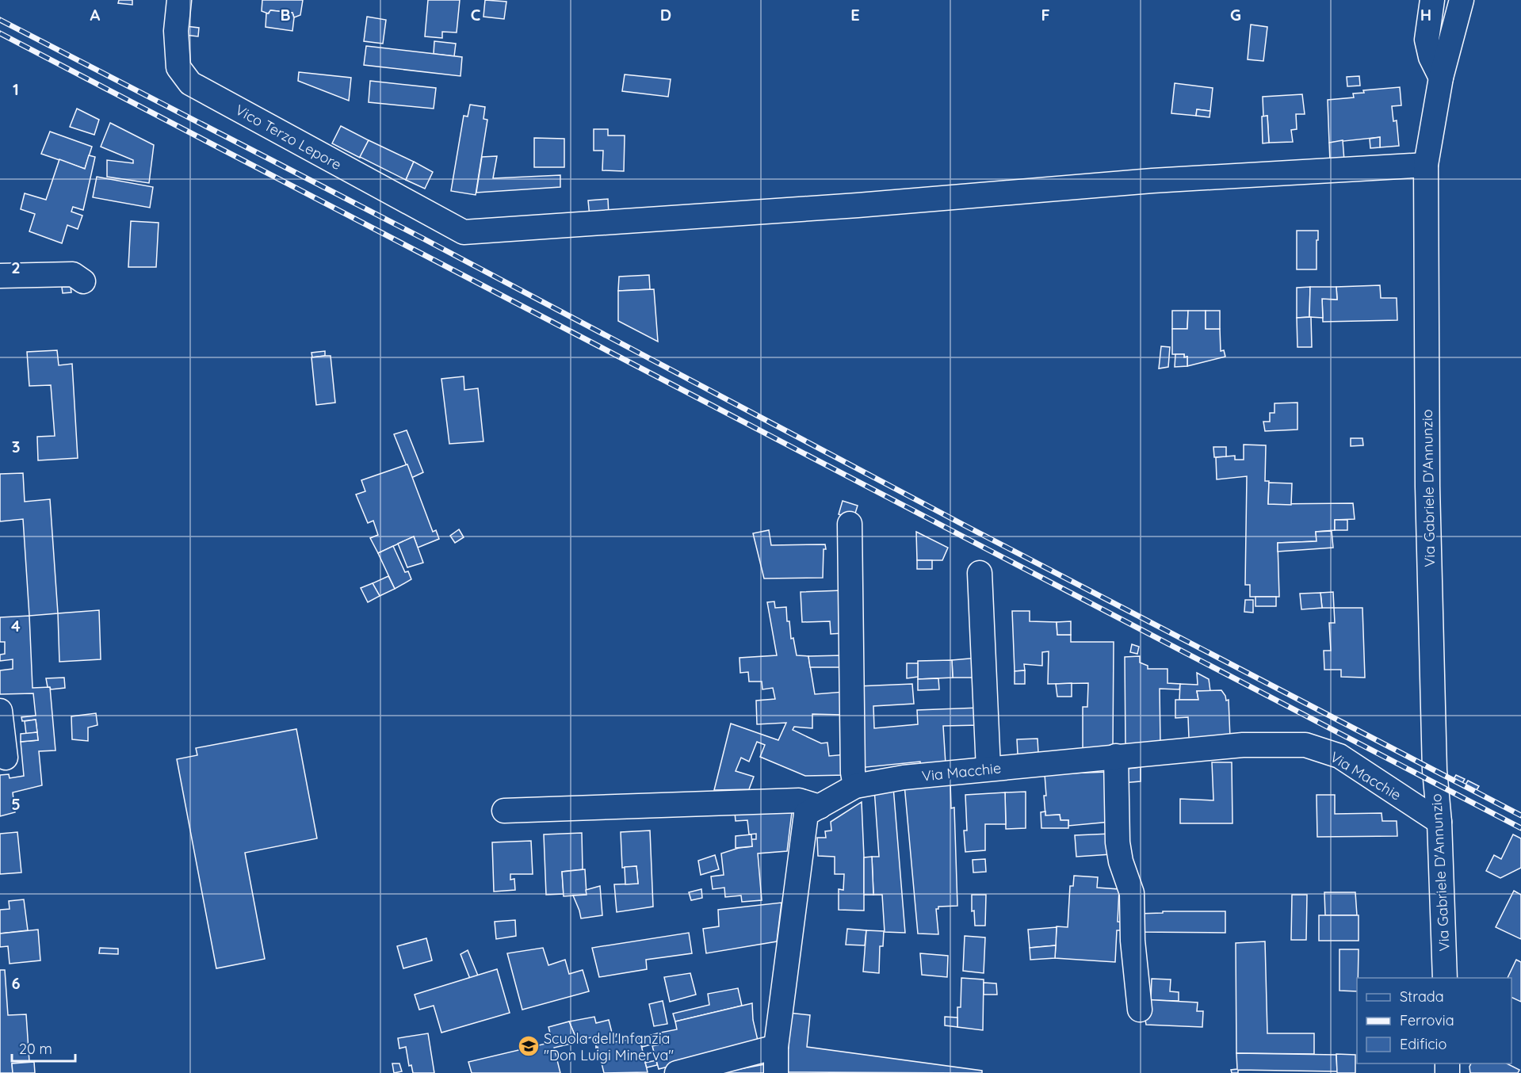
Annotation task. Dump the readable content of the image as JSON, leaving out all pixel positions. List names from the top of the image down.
{
  "streets": {
    "street": ["Vico Terzo Lepore", "Via Gabriele D'Annunzio", "Via Macchie"]
  },
  "crossings": [
    ["Vico Terzo Lepore", "Via Gabriele D'Annunzio"],
    ["Via Gabriele D'Annunzio", "Via Macchie"]
  ],
  "places": {
    "school or university": ["Scuola dell'Infanzia \"Don Luigi Minerva\""]
  },
  "legend": ["Strada", "Ferrovia", "Edificio"],
  "scale_bar": "20 m",
  "grid": {
    "columns": [
      "A",
      "B",
      "C",
      "D",
      "E",
      "F",
      "G",
      "H"
    ],
    "rows": [
      "1",
      "2",
      "3",
      "4",
      "5",
      "6"
    ]
  }
}
